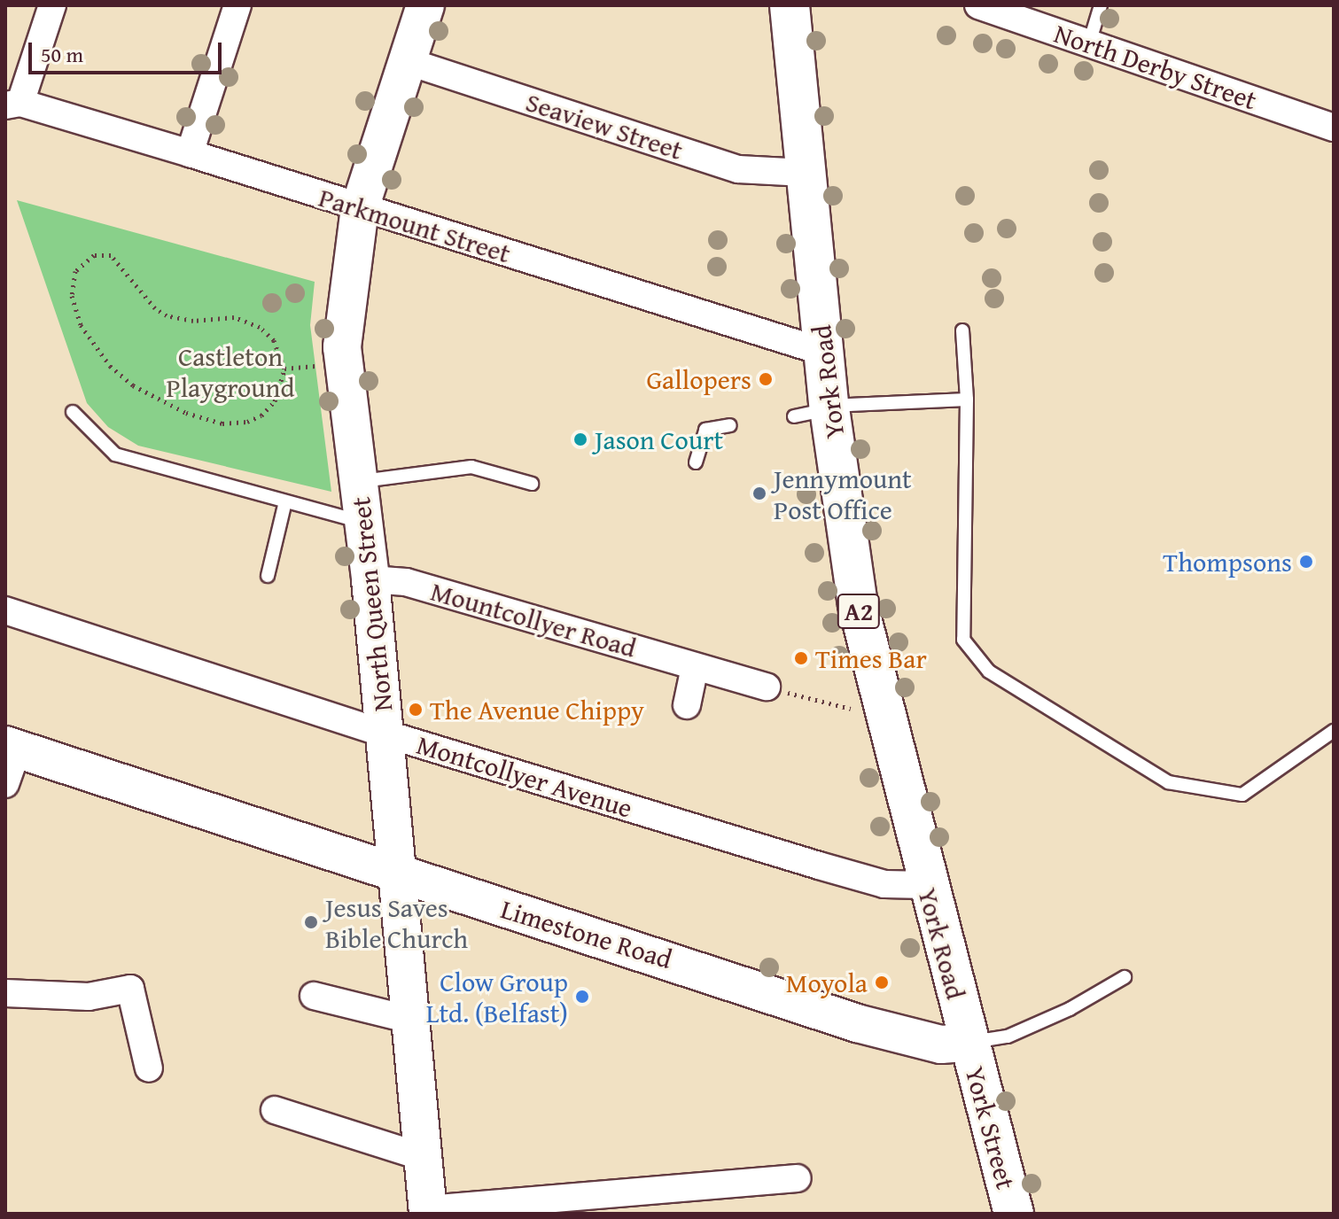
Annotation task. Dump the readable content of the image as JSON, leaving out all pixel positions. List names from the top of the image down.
{
  "streets": {
    "main road": [
      "York Road",
      "North Queen Street",
      "A2",
      "Limestone Road",
      "York Street"
    ],
    "street": [
      "North Derby Street",
      "Seaview Street",
      "Parkmount Street",
      "Mountcollyer Road",
      "Montcollyer Avenue"
    ]
  },
  "crossings": [
    ["Seaview Street", "York Road"],
    ["Seaview Street", "North Queen Street"],
    ["Parkmount Street", "York Road"],
    ["Parkmount Street", "North Queen Street"],
    ["York Road", "Montcollyer Avenue"],
    ["York Road", "Limestone Road"],
    ["York Road", "York Street"],
    ["North Queen Street", "Mountcollyer Road"],
    ["North Queen Street", "Montcollyer Avenue"],
    ["North Queen Street", "Limestone Road"],
    ["Limestone Road", "York Street"]
  ],
  "parks": ["Castleton Playground"],
  "places": [
    "Gallopers",
    "Jason Court",
    "Jennymount Post Office",
    "Thompsons",
    "Times Bar",
    "The Avenue Chippy",
    "Jesus Saves Bible Church",
    "Moyola",
    "Clow Group Ltd. (Belfast)"
  ],
  "scale_bar": "50 m"
}
